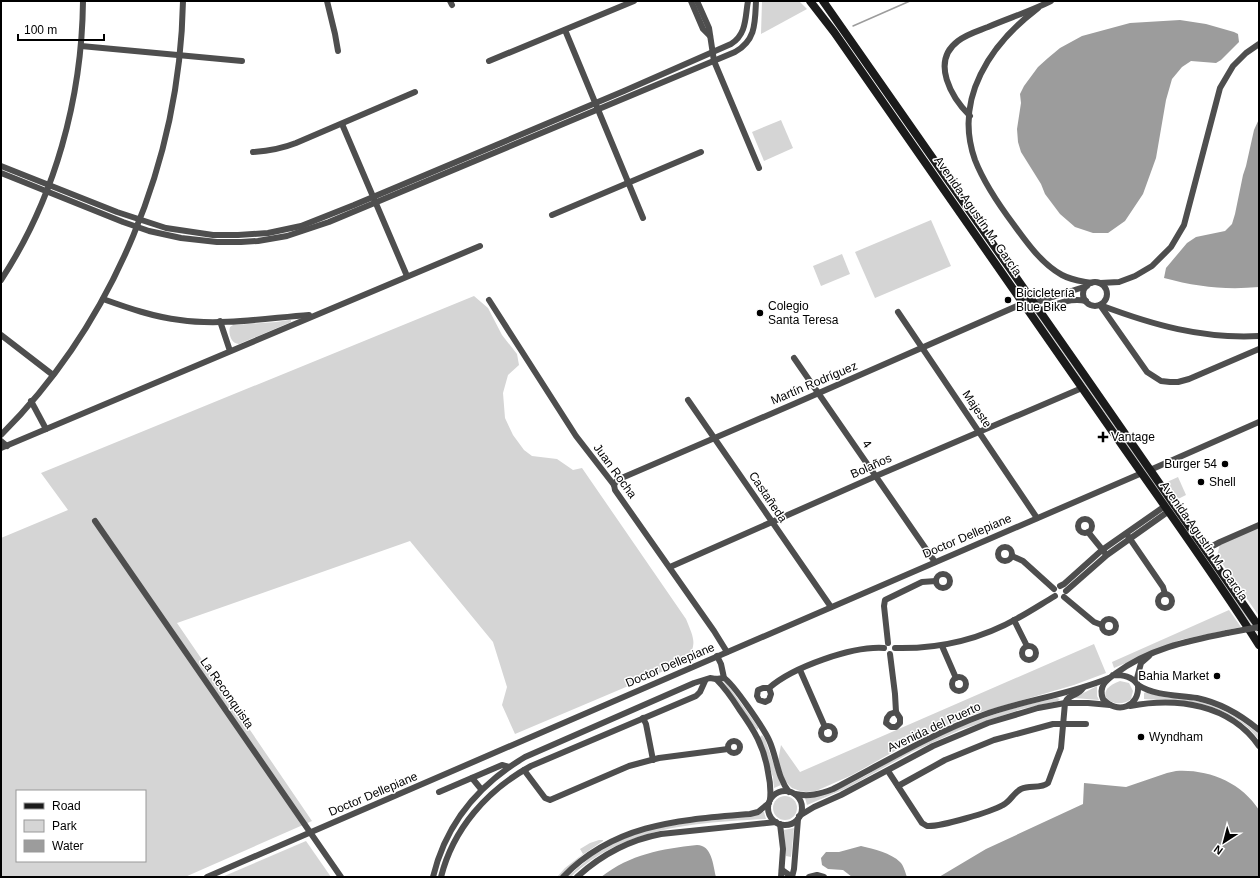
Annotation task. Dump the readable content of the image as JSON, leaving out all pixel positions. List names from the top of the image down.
{
  "streets": {
    "main road": ["Avenida Agustín M. García"],
    "street": [
      "Martín Rodríguez",
      "Majeste",
      "4",
      "Bolaños",
      "Juan Rocha",
      "Castañeda",
      "Doctor Dellepiane",
      "La Reconquista",
      "Avenida del Puerto"
    ]
  },
  "crossings": [
    ["Avenida Agustín M. García", "Martín Rodríguez"],
    ["Avenida Agustín M. García", "Bolaños"],
    ["Avenida Agustín M. García", "Doctor Dellepiane"],
    ["Avenida Agustín M. García", "Avenida del Puerto"],
    ["Martín Rodríguez", "Majeste"],
    ["Martín Rodríguez", "4"],
    ["Martín Rodríguez", "Juan Rocha"],
    ["Martín Rodríguez", "Castañeda"],
    ["Majeste", "Bolaños"],
    ["Majeste", "Doctor Dellepiane"],
    ["4", "Bolaños"],
    ["4", "Doctor Dellepiane"],
    ["Bolaños", "Juan Rocha"],
    ["Bolaños", "Castañeda"],
    ["Juan Rocha", "Doctor Dellepiane"],
    ["Castañeda", "Doctor Dellepiane"],
    ["Doctor Dellepiane", "La Reconquista"]
  ],
  "places": {
    "other": [
      "Bicicletería Blue Bike",
      "Colegio Santa Teresa",
      "Burger 54",
      "Shell",
      "Bahia Market",
      "Wyndham"
    ],
    "health": ["Vantage"]
  },
  "legend": ["Road", "Park", "Water"],
  "scale_bar": "100 m",
  "north": "bottom left"
}
